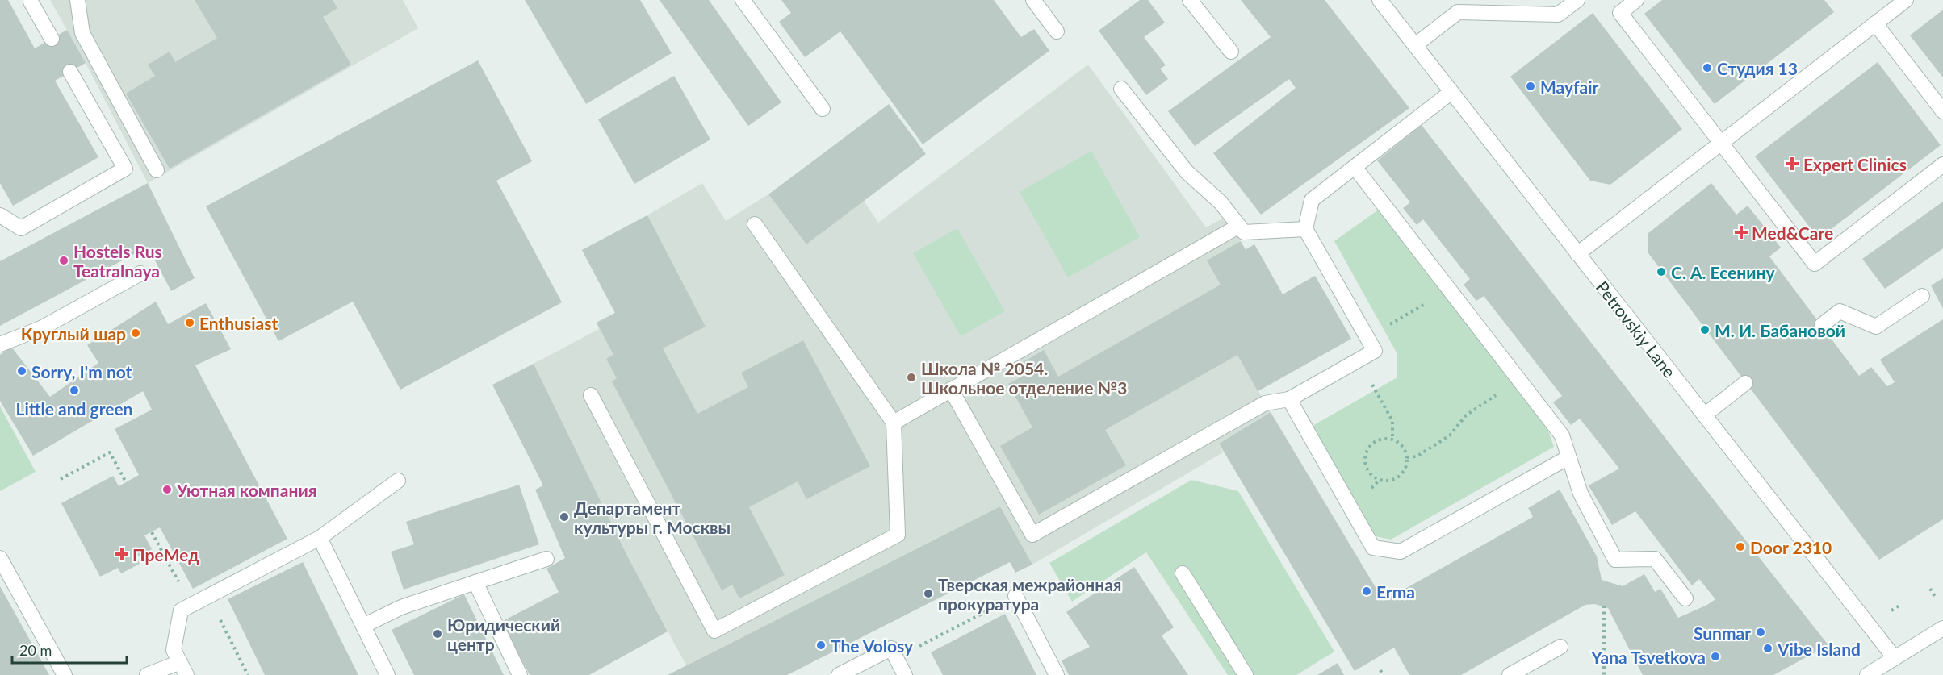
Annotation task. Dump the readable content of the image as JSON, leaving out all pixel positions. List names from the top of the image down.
{
  "streets": {
    "street": ["Petrovskiy Lane"]
  },
  "places": {
    "other": [
      "Студия 13",
      "Mayfair",
      "Hostels Rus Teatralnaya",
      "С. А. Есенину",
      "Enthusiast",
      "М. И. Бабановой",
      "Круглый шар",
      "Sorry, I'm not",
      "Школа № 2054. Школьное отделение №3",
      "Little and green",
      "Уютная компания",
      "Департамент культуры г. Москвы",
      "Door 2310",
      "Erma",
      "Тверская межрайонная прокуратура",
      "Sunmar",
      "Юридический центр",
      "The Volosy",
      "Vibe Island",
      "Yana Tsvetkova"
    ],
    "health": ["Expert Clinics", "Med&Care", "ПреМед"]
  },
  "scale_bar": "20 m"
}
